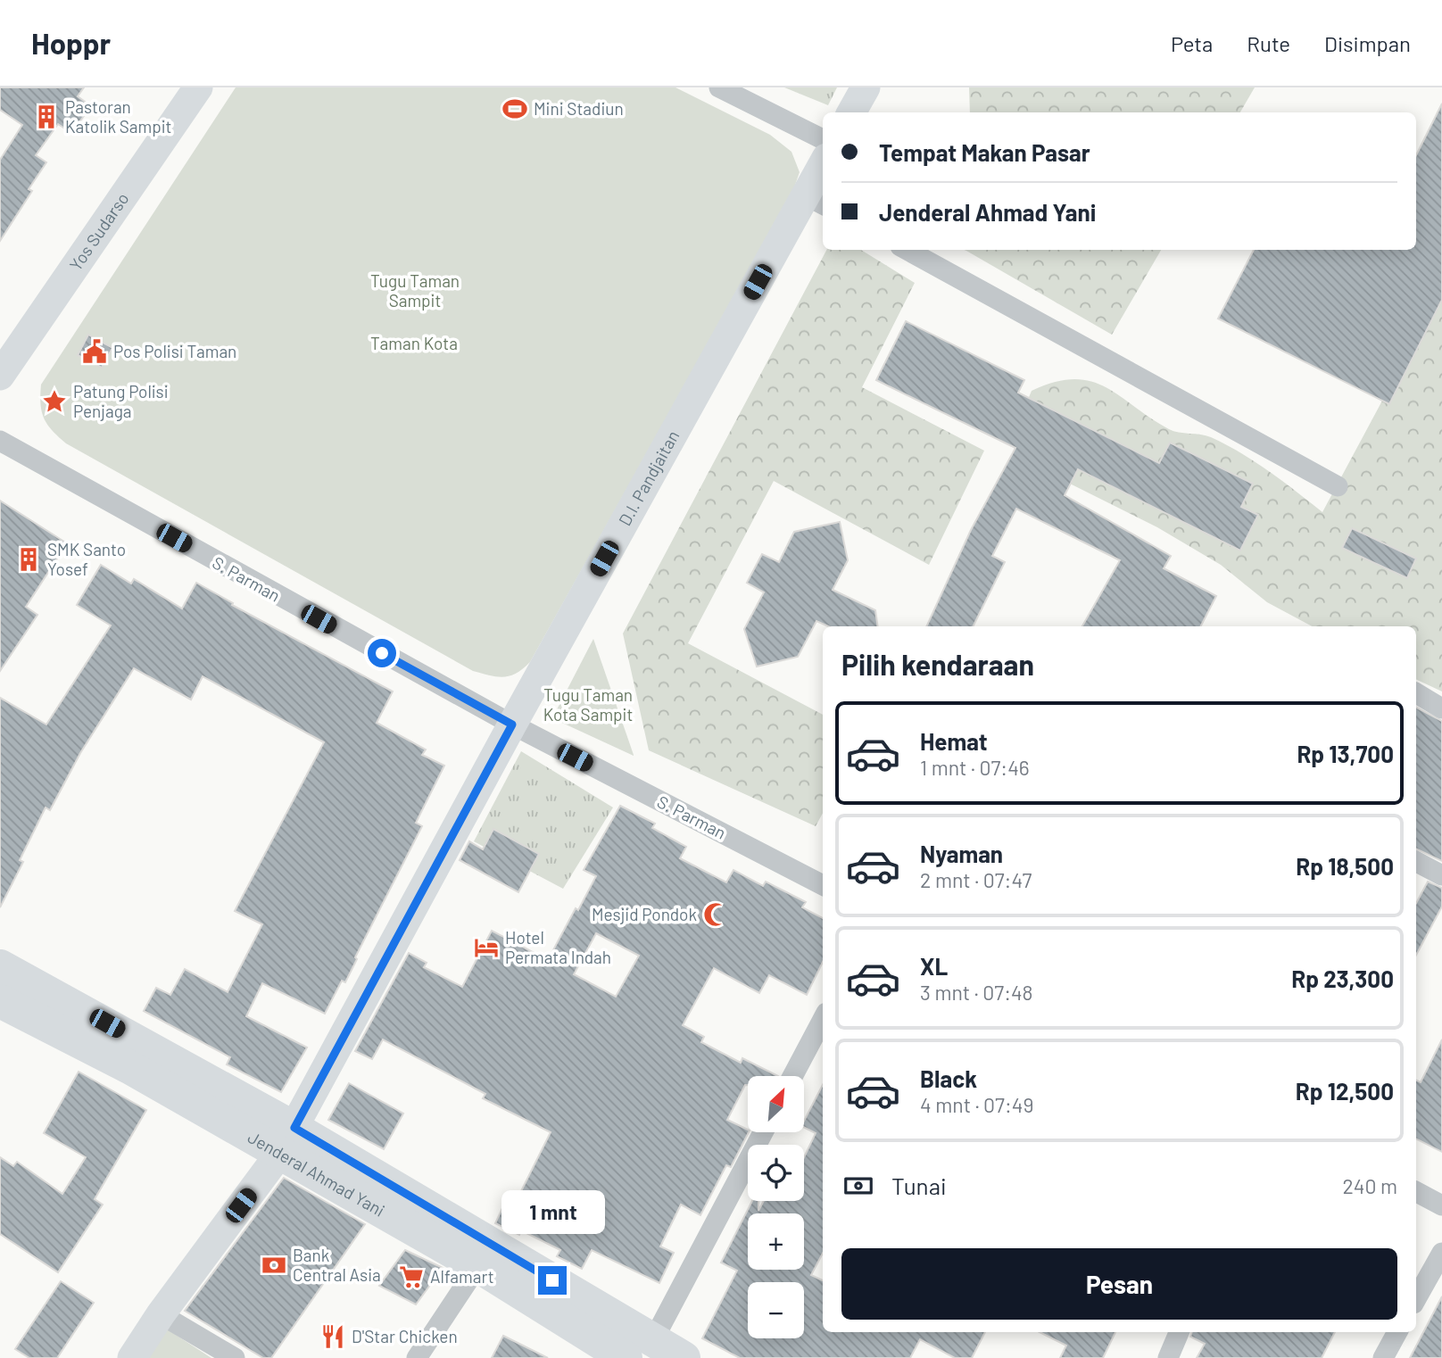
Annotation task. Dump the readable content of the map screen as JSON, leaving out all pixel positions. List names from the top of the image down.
{
  "streets": {
    "highway": ["Jenderal Ahmad Yani"],
    "street": ["Yos Sudarso", "D.I. Pandjaitan", "S. Parman"]
  },
  "crossings": [
    ["D.I. Pandjaitan", "S. Parman"],
    ["D.I. Pandjaitan", "Jenderal Ahmad Yani"]
  ],
  "parks": ["Tugu Taman Sampit", "Taman Kota", "Tugu Taman Kota Sampit"],
  "places": {
    "sports": ["Mini Stadiun"],
    "building": ["Pastoran Katolik Sampit", "SMK Santo Yosef"],
    "public building": ["Pos Polisi Taman"],
    "place": ["Patung Polisi Penjaga"],
    "mosque": ["Mesjid Pondok"],
    "hotel": ["Hotel Permata Indah"],
    "bank": ["Bank Central Asia"],
    "supermarket": ["Alfamart"],
    "restaurant": ["D'Star Chicken"]
  },
  "north": "top right",
  "page": {
    "header": "Hoppr",
    "nav": ["Peta", "Rute", "Disimpan"],
    "banner": ["Tempat Makan Pasar", "Jenderal Ahmad Yani"],
    "heading": "Pilih kendaraan",
    "list": [
      {
        "name": "Hemat",
        "note": "1 mnt · 07:46",
        "value": "Rp 13,700"
      },
      {
        "name": "Nyaman",
        "note": "2 mnt · 07:47",
        "value": "Rp 18,500"
      },
      {
        "name": "XL",
        "note": "3 mnt · 07:48",
        "value": "Rp 23,300"
      },
      {
        "name": "Black",
        "note": "4 mnt · 07:49",
        "value": "Rp 12,500"
      }
    ],
    "map_buttons": ["+", "−"],
    "pay": ["Tunai", "240 m"],
    "bubble": "1 mnt",
    "buttons": "Pesan"
  }
}
